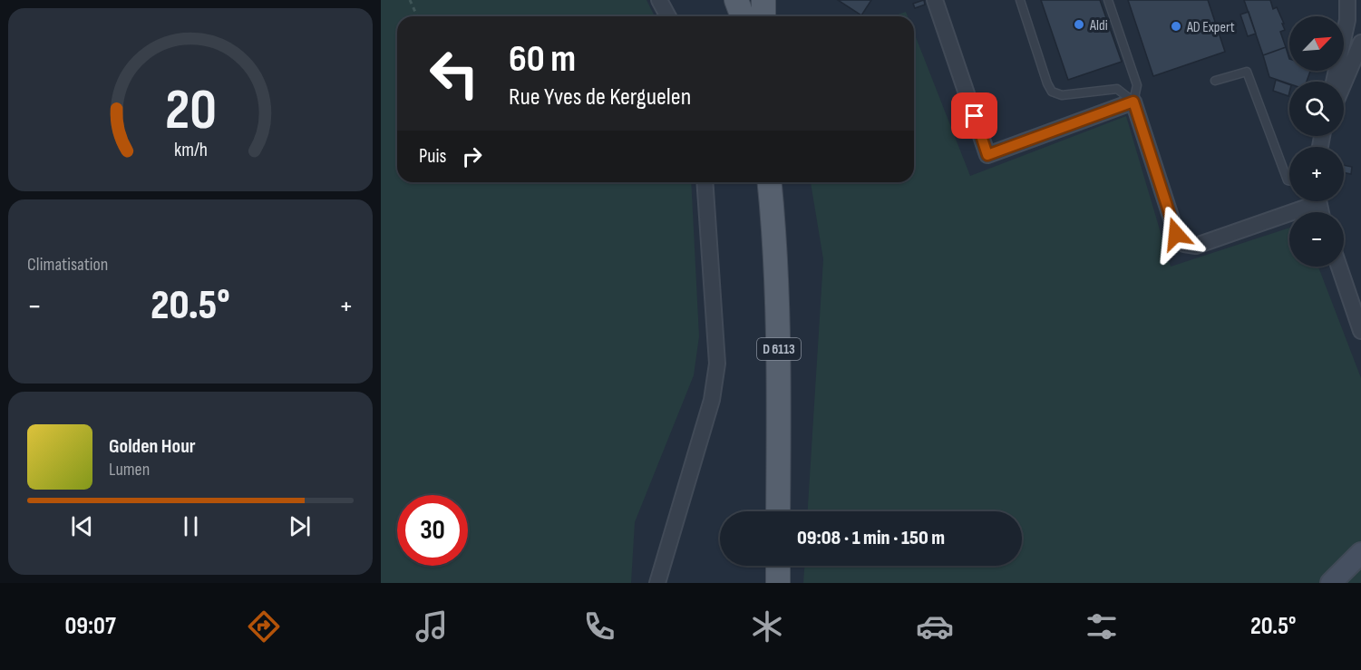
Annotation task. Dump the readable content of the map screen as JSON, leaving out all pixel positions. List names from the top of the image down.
{
  "streets": {
    "main road": ["D 6113"]
  },
  "places": ["Aldi", "AD Expert"],
  "north": "top right",
  "page": {
    "map_buttons": ["+", "−"],
    "turn": ["60 m", "Rue Yves de Kerguelen"],
    "then": "Puis",
    "tile": "Climatisation",
    "heat": ["−", "20.5°", "+"],
    "song": ["Golden Hour", "Lumen"],
    "limit": "30",
    "trip": "09:08 · 1 min · 150 m",
    "tabs": ["09:07", "20.5°"],
    "gauge": ["20", "km/h"]
  }
}
